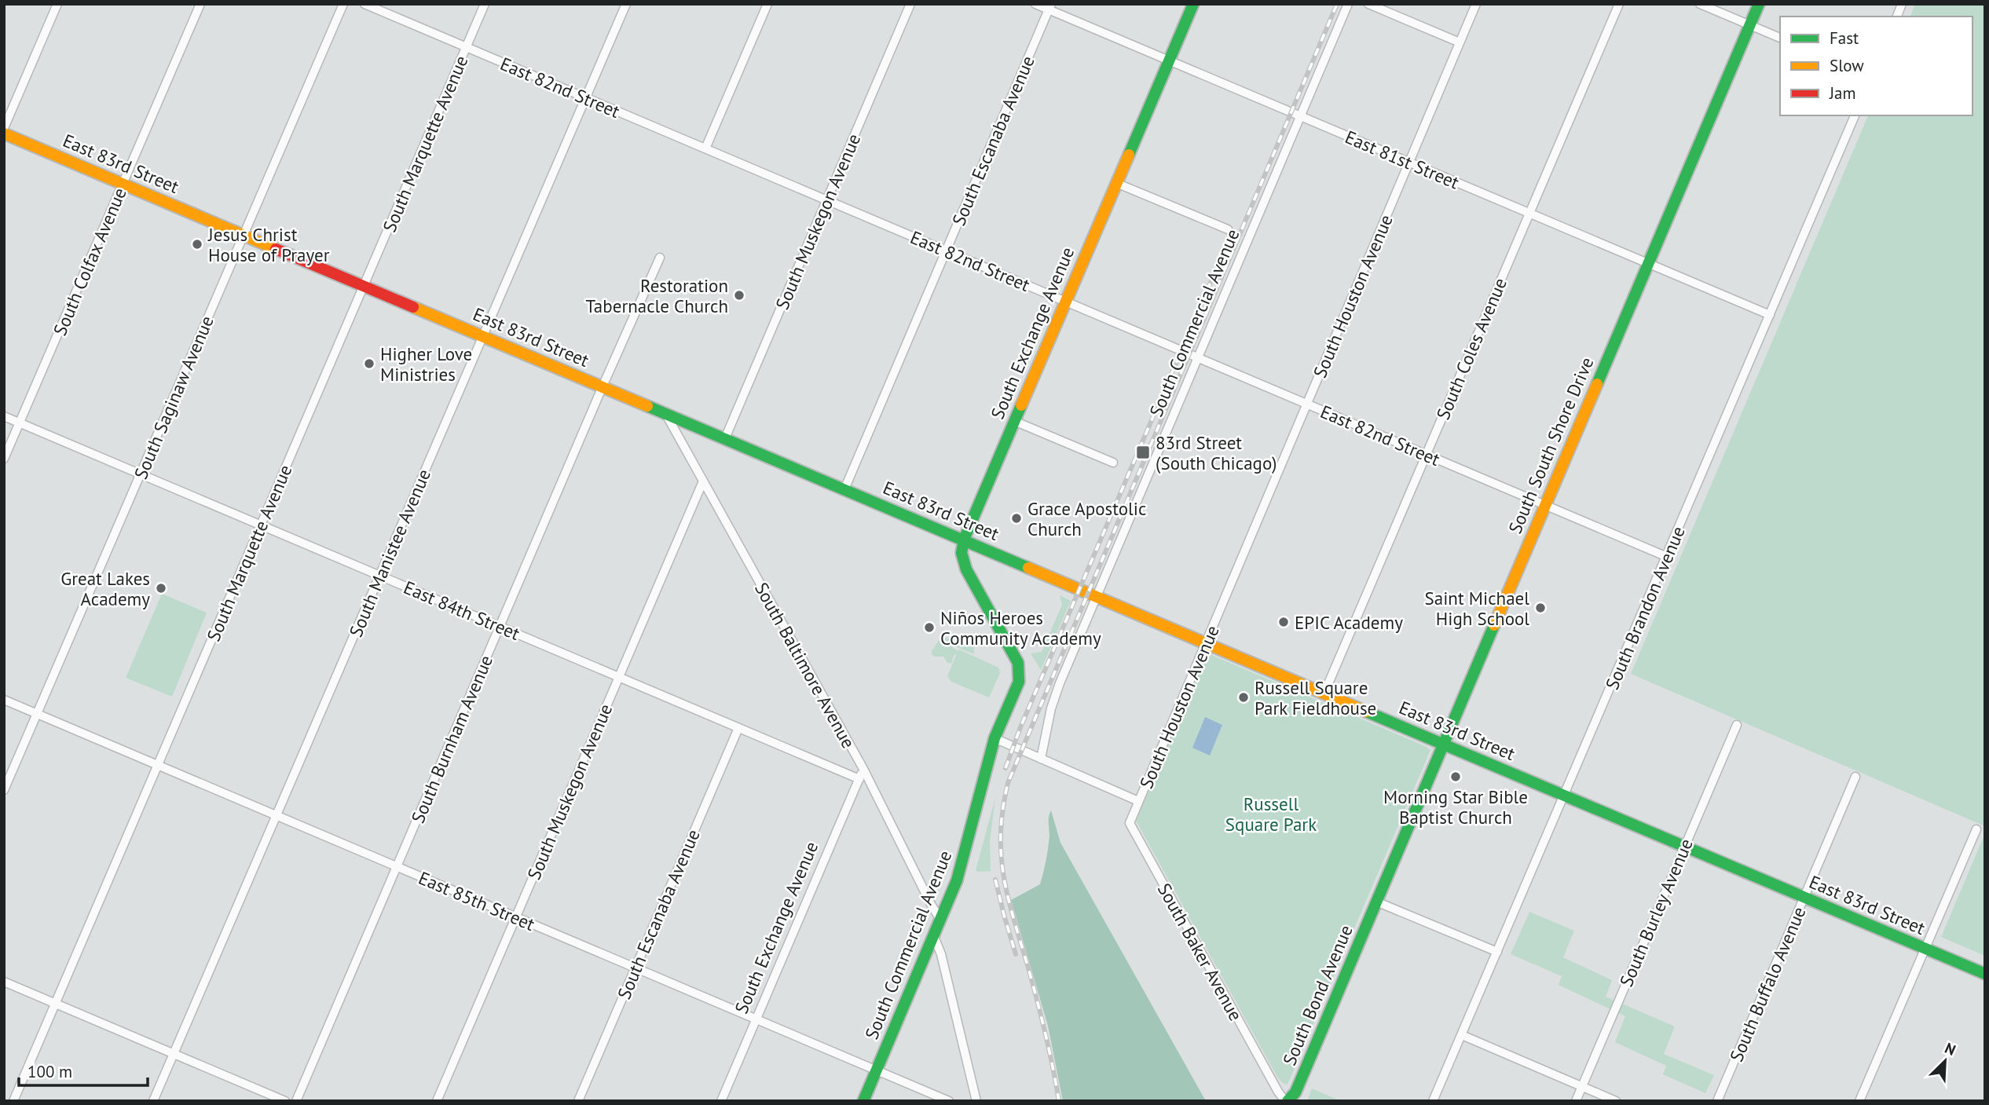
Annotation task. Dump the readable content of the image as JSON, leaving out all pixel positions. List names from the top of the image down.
{
  "streets": {
    "street": [
      "East 82nd Street",
      "South Escanaba Avenue",
      "South Marquette Avenue",
      "East 81st Street",
      "East 83rd Street",
      "South Muskegon Avenue",
      "South Colfax Avenue",
      "South Houston Avenue",
      "South Commercial Avenue",
      "South Exchange Avenue",
      "South Coles Avenue",
      "South Saginaw Avenue",
      "South South Shore Drive",
      "South Manistee Avenue",
      "South Brandon Avenue",
      "East 84th Street",
      "South Baltimore Avenue",
      "South Burnham Avenue",
      "East 85th Street",
      "South Burley Avenue",
      "South Baker Avenue",
      "South Buffalo Avenue",
      "South Bond Avenue"
    ]
  },
  "crossings": [
    ["East 82nd Street", "South Escanaba Avenue"],
    ["East 82nd Street", "South Marquette Avenue"],
    ["East 82nd Street", "South Muskegon Avenue"],
    ["East 82nd Street", "South Houston Avenue"],
    ["East 82nd Street", "South Commercial Avenue"],
    ["East 82nd Street", "South Exchange Avenue"],
    ["East 82nd Street", "South Coles Avenue"],
    ["East 82nd Street", "South South Shore Drive"],
    ["East 82nd Street", "South Manistee Avenue"],
    ["East 82nd Street", "South Brandon Avenue"],
    ["South Escanaba Avenue", "East 81st Street"],
    ["South Escanaba Avenue", "East 83rd Street"],
    ["South Escanaba Avenue", "East 84th Street"],
    ["South Escanaba Avenue", "East 85th Street"],
    ["South Marquette Avenue", "East 83rd Street"],
    ["South Marquette Avenue", "East 84th Street"],
    ["South Marquette Avenue", "East 85th Street"],
    ["East 81st Street", "South Houston Avenue"],
    ["East 81st Street", "South Commercial Avenue"],
    ["East 81st Street", "South Exchange Avenue"],
    ["East 81st Street", "South Coles Avenue"],
    ["East 81st Street", "South South Shore Drive"],
    ["East 81st Street", "South Brandon Avenue"],
    ["East 83rd Street", "South Muskegon Avenue"],
    ["East 83rd Street", "South Colfax Avenue"],
    ["East 83rd Street", "South Houston Avenue"],
    ["East 83rd Street", "South Commercial Avenue"],
    ["East 83rd Street", "South Exchange Avenue"],
    ["East 83rd Street", "South Coles Avenue"],
    ["East 83rd Street", "South Saginaw Avenue"],
    ["East 83rd Street", "South South Shore Drive"],
    ["East 83rd Street", "South Manistee Avenue"],
    ["East 83rd Street", "South Brandon Avenue"],
    ["East 83rd Street", "South Baltimore Avenue"],
    ["East 83rd Street", "South Burnham Avenue"],
    ["East 83rd Street", "South Burley Avenue"],
    ["East 83rd Street", "South Buffalo Avenue"],
    ["South Muskegon Avenue", "East 84th Street"],
    ["South Muskegon Avenue", "South Baltimore Avenue"],
    ["South Muskegon Avenue", "East 85th Street"],
    ["South Colfax Avenue", "East 84th Street"],
    ["South Houston Avenue", "South Baker Avenue"],
    ["South Commercial Avenue", "South Exchange Avenue"],
    ["South Commercial Avenue", "South Baltimore Avenue"],
    ["South Commercial Avenue", "East 85th Street"],
    ["South Exchange Avenue", "East 84th Street"],
    ["South Exchange Avenue", "South Baltimore Avenue"],
    ["South Exchange Avenue", "East 85th Street"],
    ["South Saginaw Avenue", "East 84th Street"],
    ["South Saginaw Avenue", "East 85th Street"],
    ["South South Shore Drive", "South Bond Avenue"],
    ["South Manistee Avenue", "East 84th Street"],
    ["South Manistee Avenue", "East 85th Street"],
    ["East 84th Street", "South Burnham Avenue"],
    ["South Burnham Avenue", "East 85th Street"],
    ["South Baker Avenue", "South Bond Avenue"]
  ],
  "parks": ["Russell Square Park"],
  "places": {
    "other": [
      "Jesus Christ House of Prayer",
      "Restoration Tabernacle Church",
      "Higher Love Ministries",
      "Grace Apostolic Church",
      "Great Lakes Academy",
      "Saint Michael High School",
      "EPIC Academy",
      "Niños Heroes Community Academy",
      "Russell Square Park Fieldhouse",
      "Morning Star Bible Baptist Church"
    ],
    "transit": ["83rd Street (South Chicago)"]
  },
  "legend": ["Fast", "Slow", "Jam"],
  "scale_bar": "100 m",
  "north": "top right"
}
